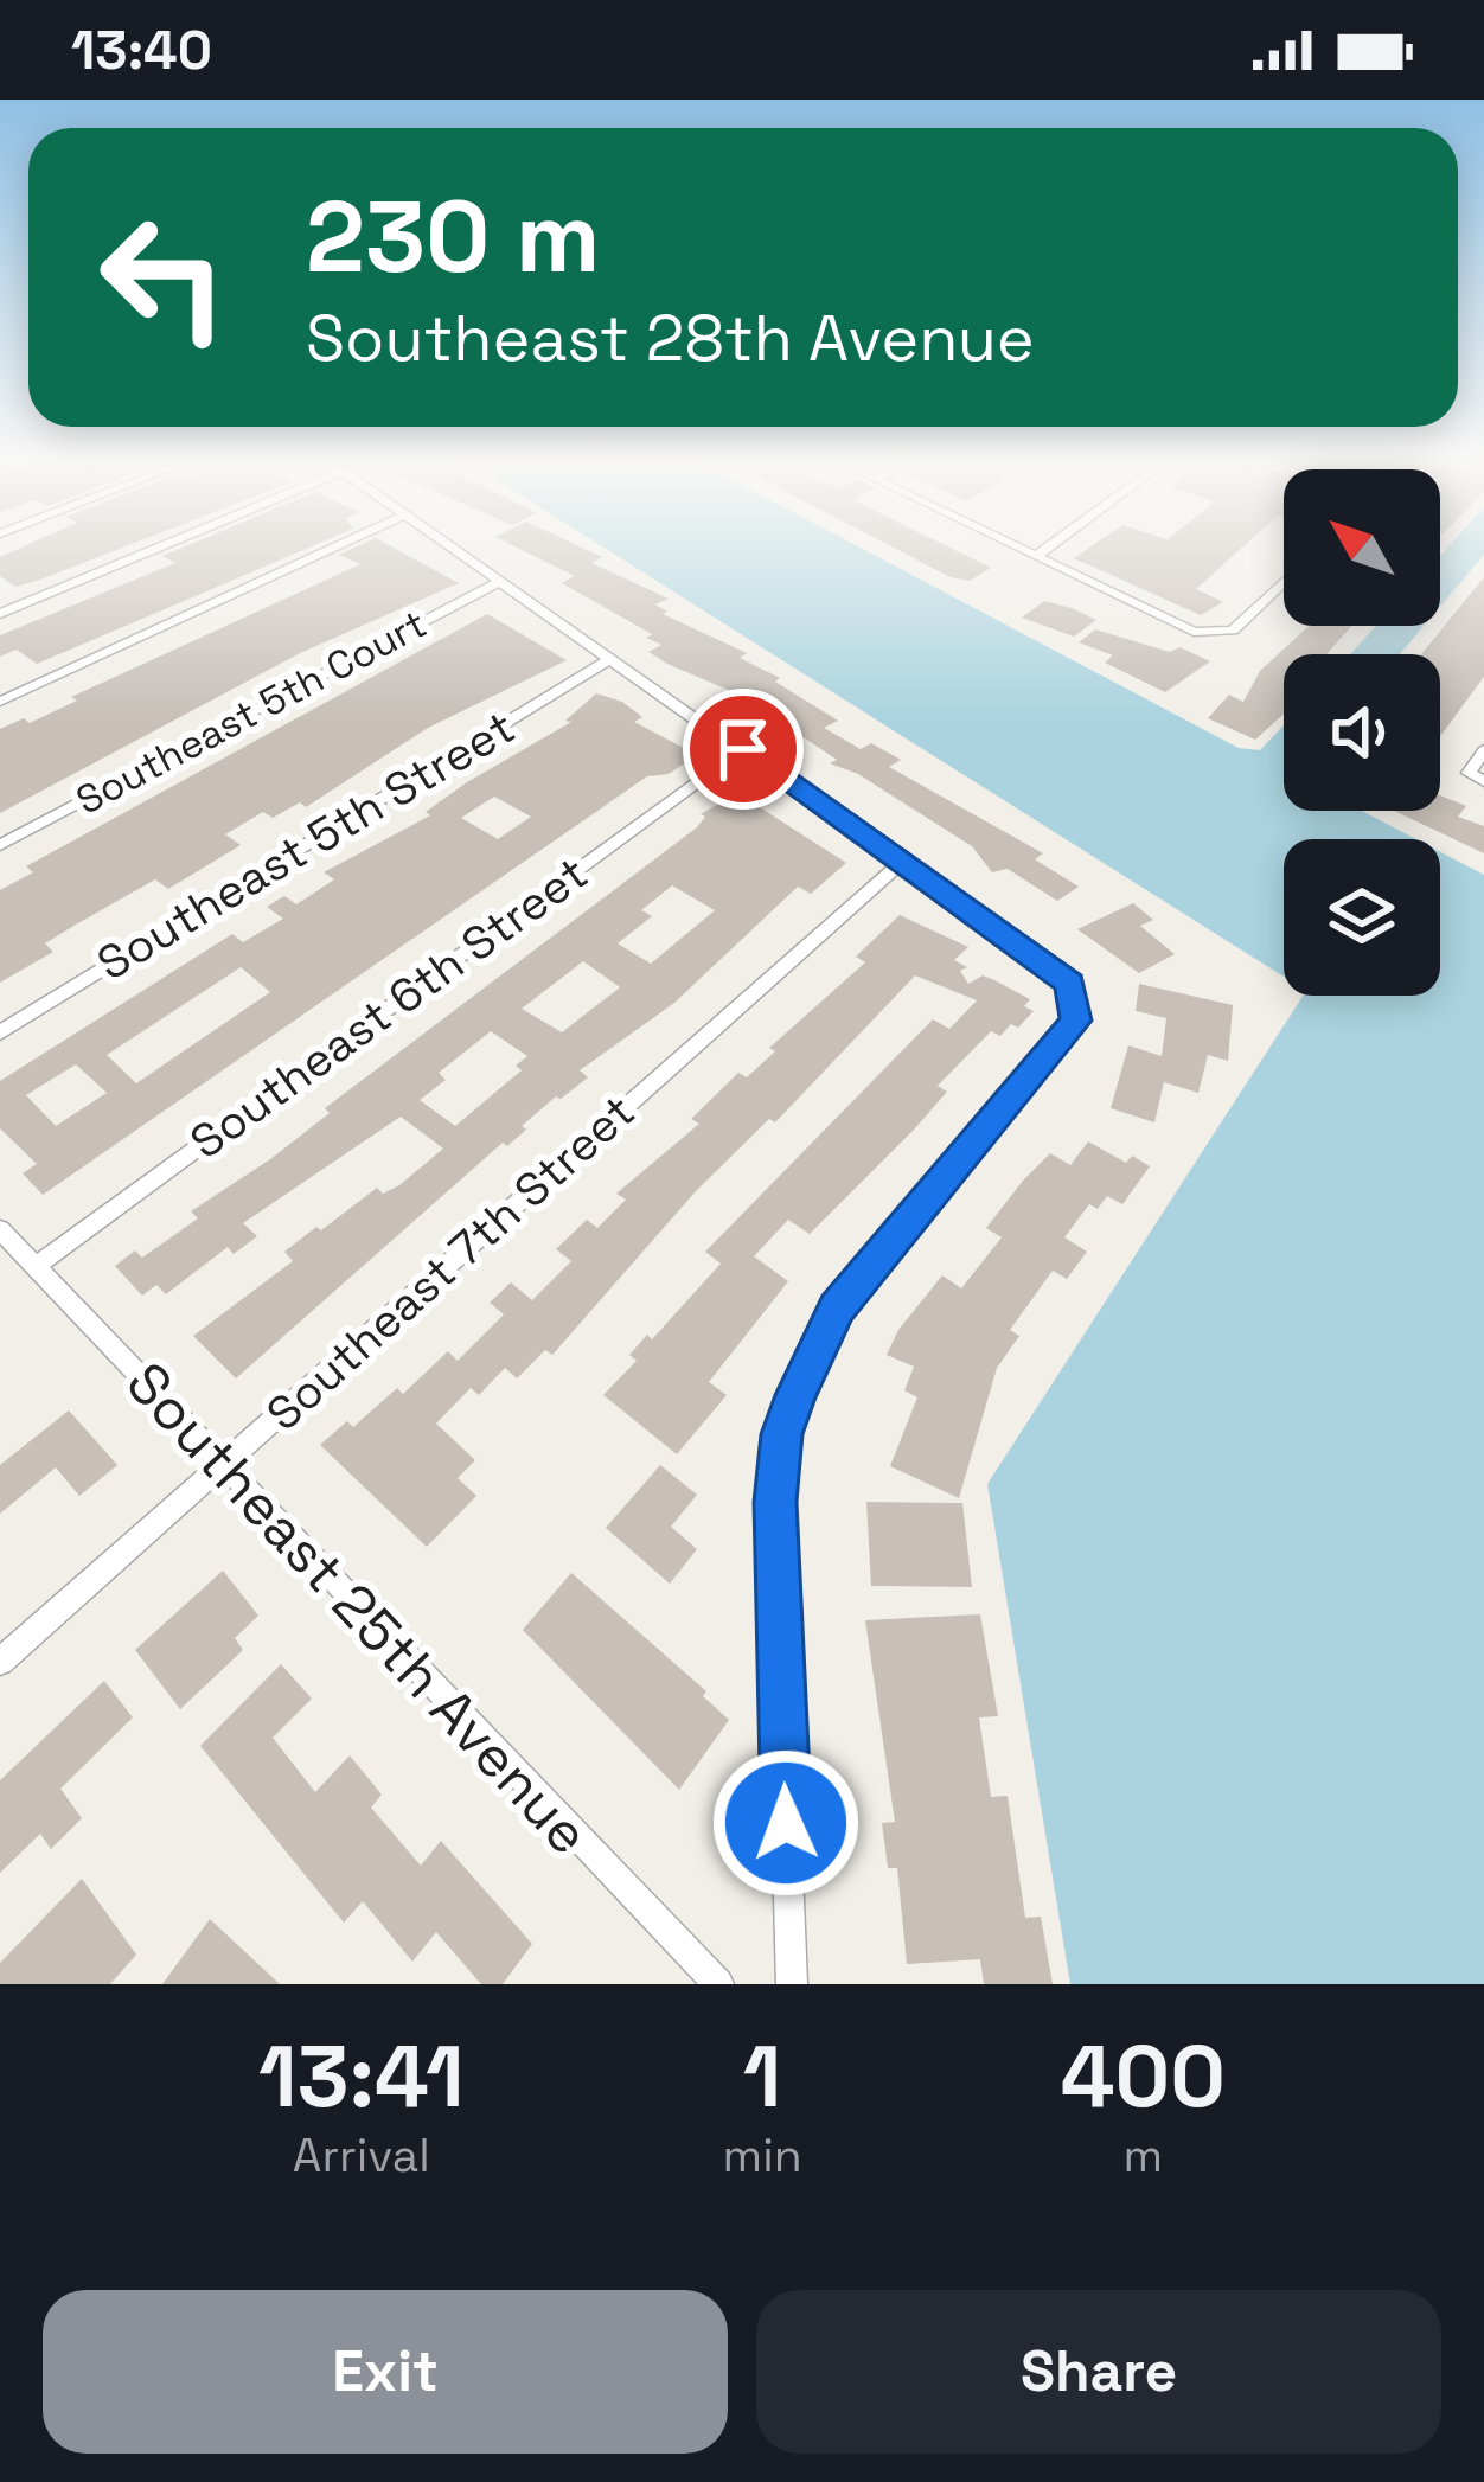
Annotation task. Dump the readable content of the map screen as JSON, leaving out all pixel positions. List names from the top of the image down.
{
  "streets": {
    "street": [
      "Southeast 5th Court",
      "Southeast 5th Street",
      "Southeast 6th Street",
      "Southeast 7th Street",
      "Southeast 25th Avenue"
    ]
  },
  "crossings": [
    ["Southeast 6th Street", "Southeast 25th Avenue"],
    ["Southeast 7th Street", "Southeast 25th Avenue"]
  ],
  "north": "top left",
  "page": {
    "status": "13:40",
    "turn": ["230 m", "Southeast 28th Avenue"],
    "eta": [
      "13:41",
      "Arrival",
      "1",
      "min",
      "400",
      "m"
    ],
    "buttons": ["Exit", "Share"]
  }
}
